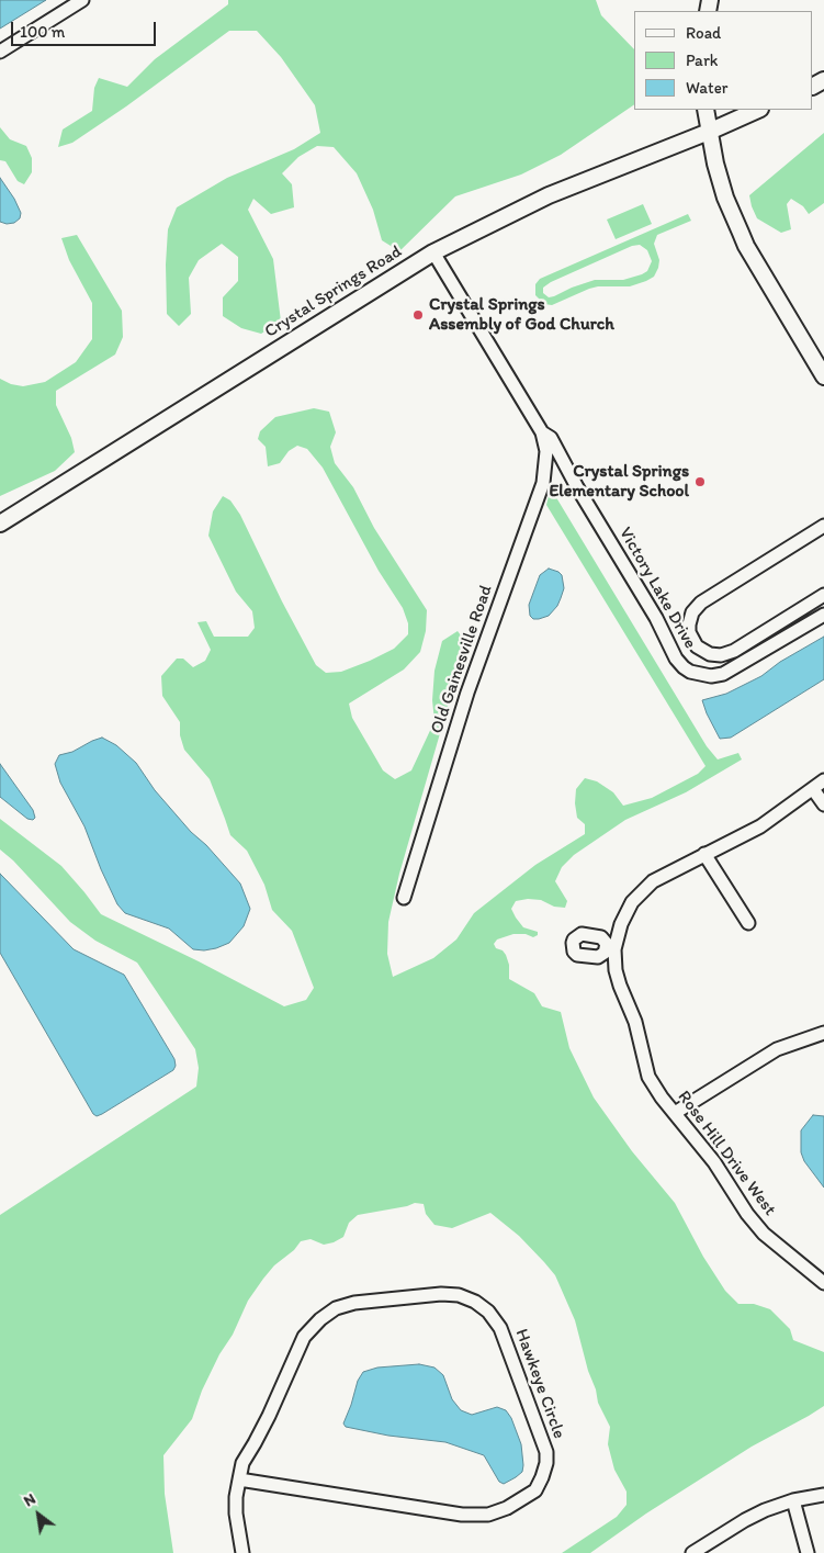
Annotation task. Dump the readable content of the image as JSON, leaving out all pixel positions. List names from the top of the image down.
{
  "streets": {
    "street": [
      "Crystal Springs Road",
      "Victory Lake Drive",
      "Old Gainesville Road",
      "Rose Hill Drive West",
      "Hawkeye Circle"
    ]
  },
  "crossings": [
    ["Crystal Springs Road", "Victory Lake Drive"],
    ["Victory Lake Drive", "Old Gainesville Road"]
  ],
  "places": ["Crystal Springs Assembly of God Church", "Crystal Springs Elementary School"],
  "legend": ["Road", "Park", "Water"],
  "scale_bar": "100 m",
  "north": "top left"
}
